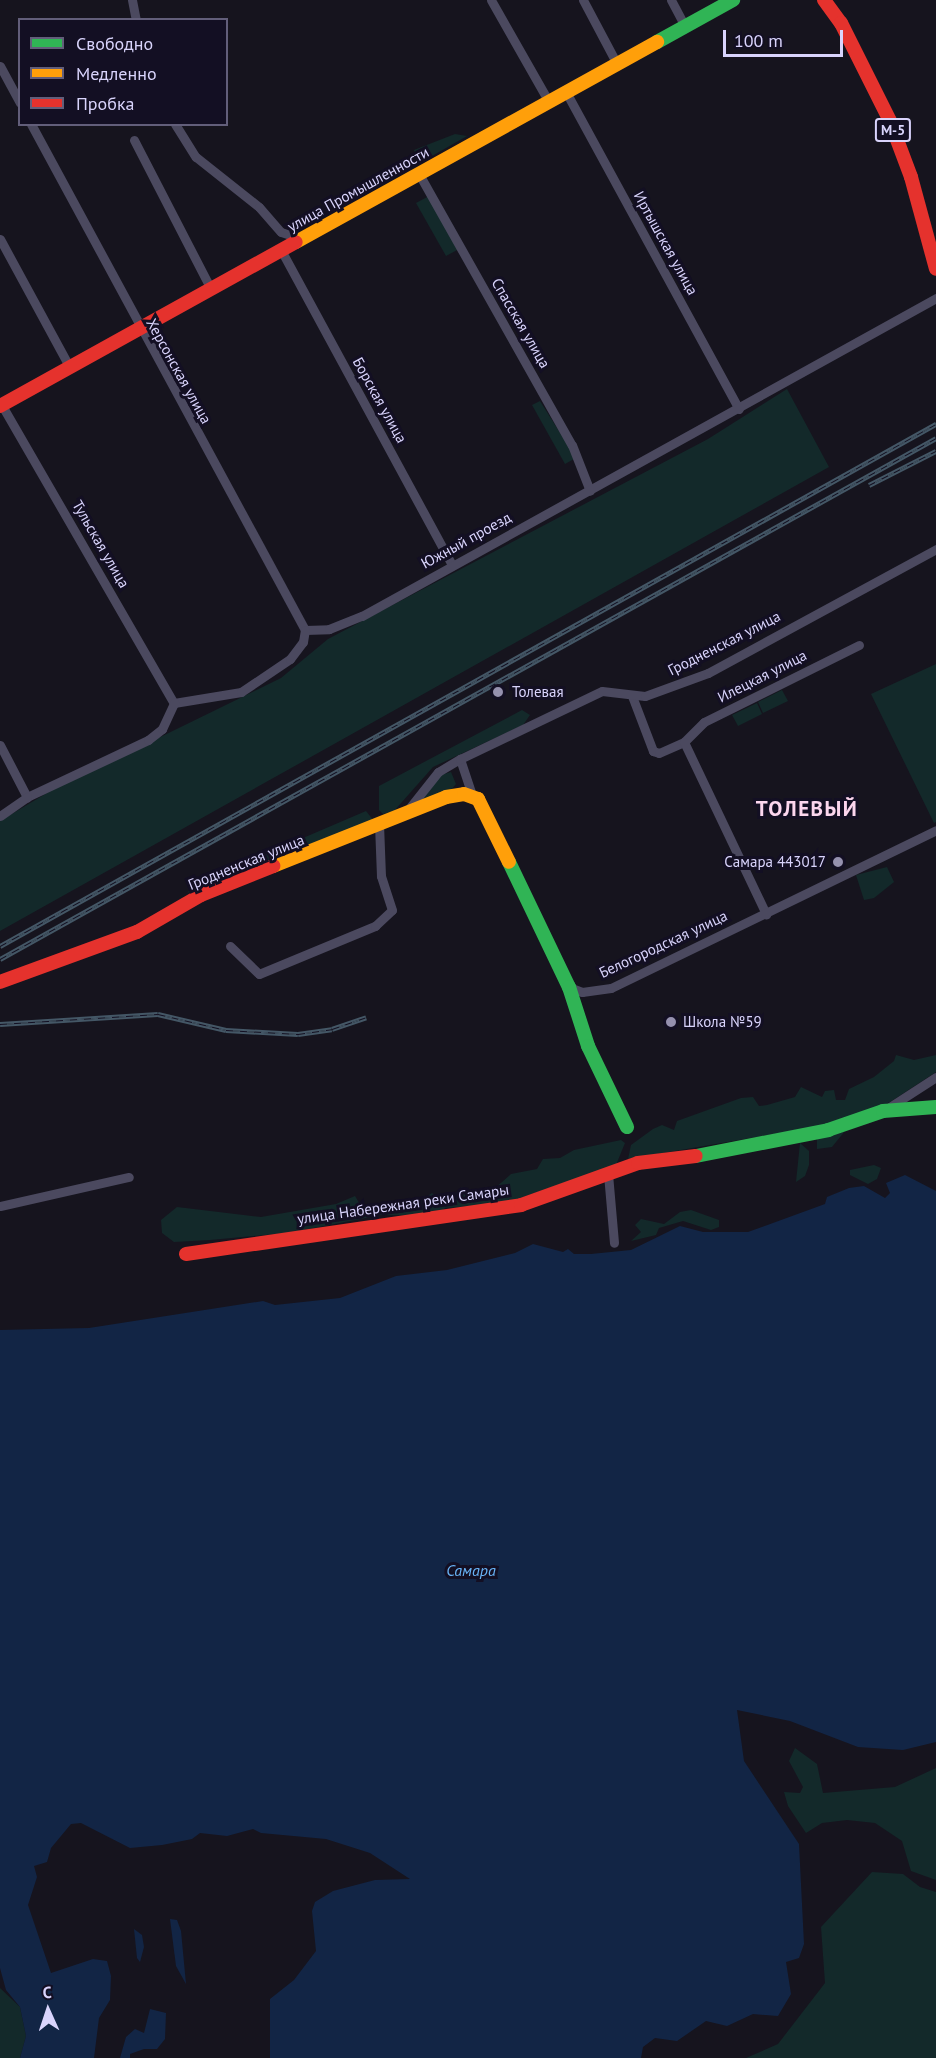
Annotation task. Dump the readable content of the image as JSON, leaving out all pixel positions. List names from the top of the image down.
{
  "streets": {
    "street": [
      "М-5",
      "улица Промышленности",
      "Иртышская улица",
      "Спасская улица",
      "Херсонская улица",
      "Борская улица",
      "Южный проезд",
      "Тульская улица",
      "Гродненская улица",
      "Илецкая улица",
      "Белогородская улица",
      "улица Набережная реки Самары"
    ]
  },
  "crossings": [
    ["улица Промышленности", "Иртышская улица"],
    ["улица Промышленности", "Спасская улица"],
    ["улица Промышленности", "Херсонская улица"],
    ["улица Промышленности", "Борская улица"],
    ["улица Промышленности", "Тульская улица"],
    ["Иртышская улица", "Южный проезд"],
    ["Спасская улица", "Южный проезд"],
    ["Херсонская улица", "Южный проезд"],
    ["Борская улица", "Южный проезд"]
  ],
  "districts": ["ТОЛЕВЫЙ"],
  "water": ["Самара"],
  "places": ["Толевая", "Самара 443017", "Школа №59"],
  "legend": ["Свободно", "Медленно", "Пробка"],
  "scale_bar": "100 m",
  "north": "top"
}
